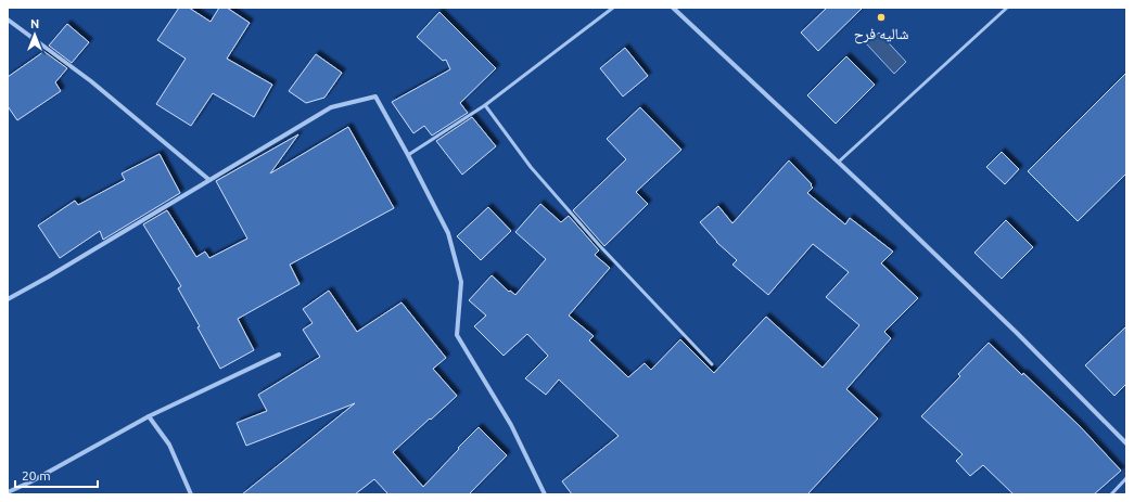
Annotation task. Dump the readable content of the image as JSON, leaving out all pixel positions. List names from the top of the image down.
{
  "places": ["شاليه فرح"],
  "scale_bar": "20 m",
  "north": "top"
}
